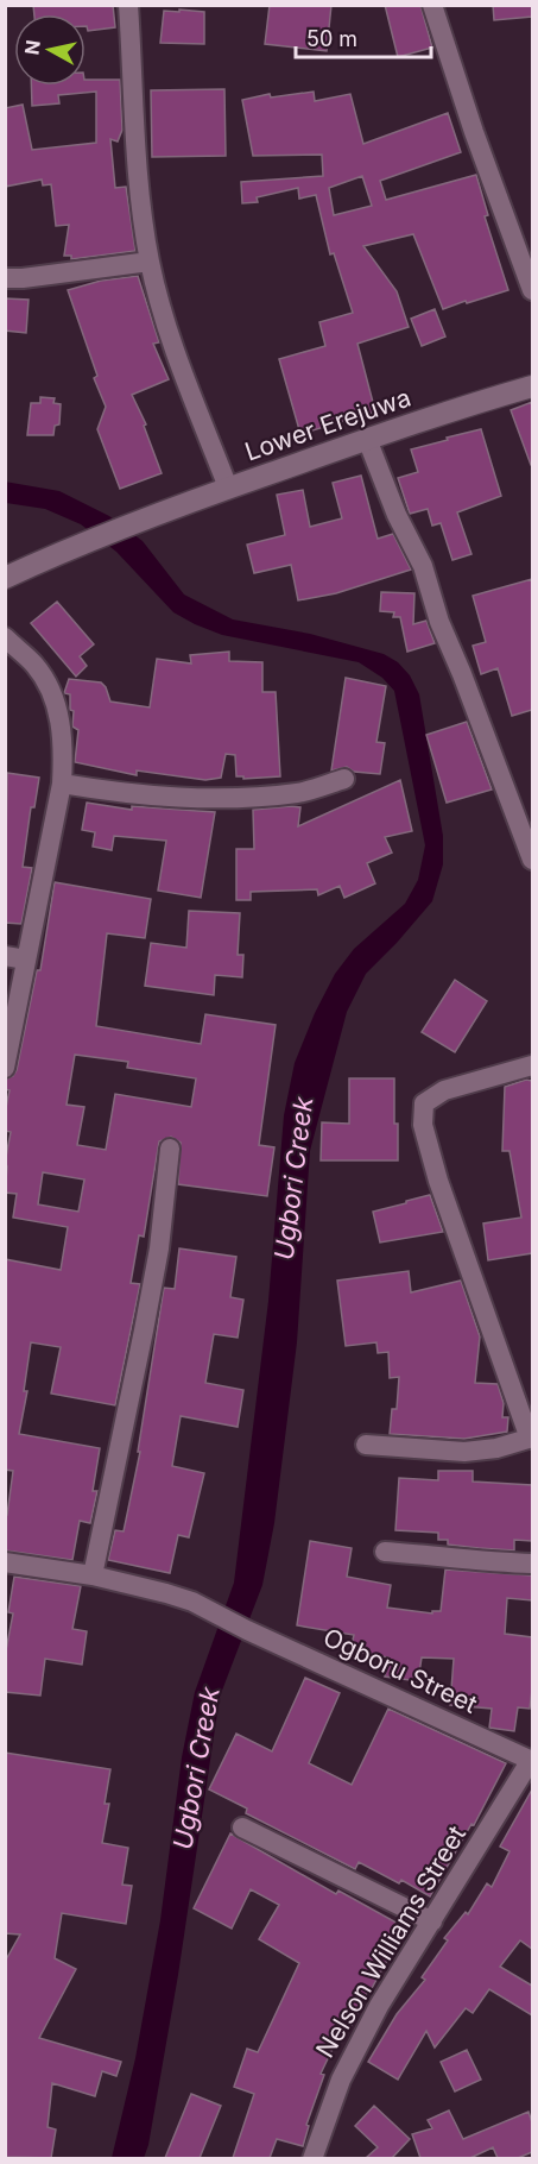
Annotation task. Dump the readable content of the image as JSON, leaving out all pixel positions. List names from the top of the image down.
{
  "streets": {
    "street": ["Lower Erejuwa", "Ogboru Street", "Nelson Williams Street"]
  },
  "crossings": [
    ["Ogboru Street", "Nelson Williams Street"]
  ],
  "water": ["Ugbori Creek"],
  "scale_bar": "50 m",
  "north": "left"
}
